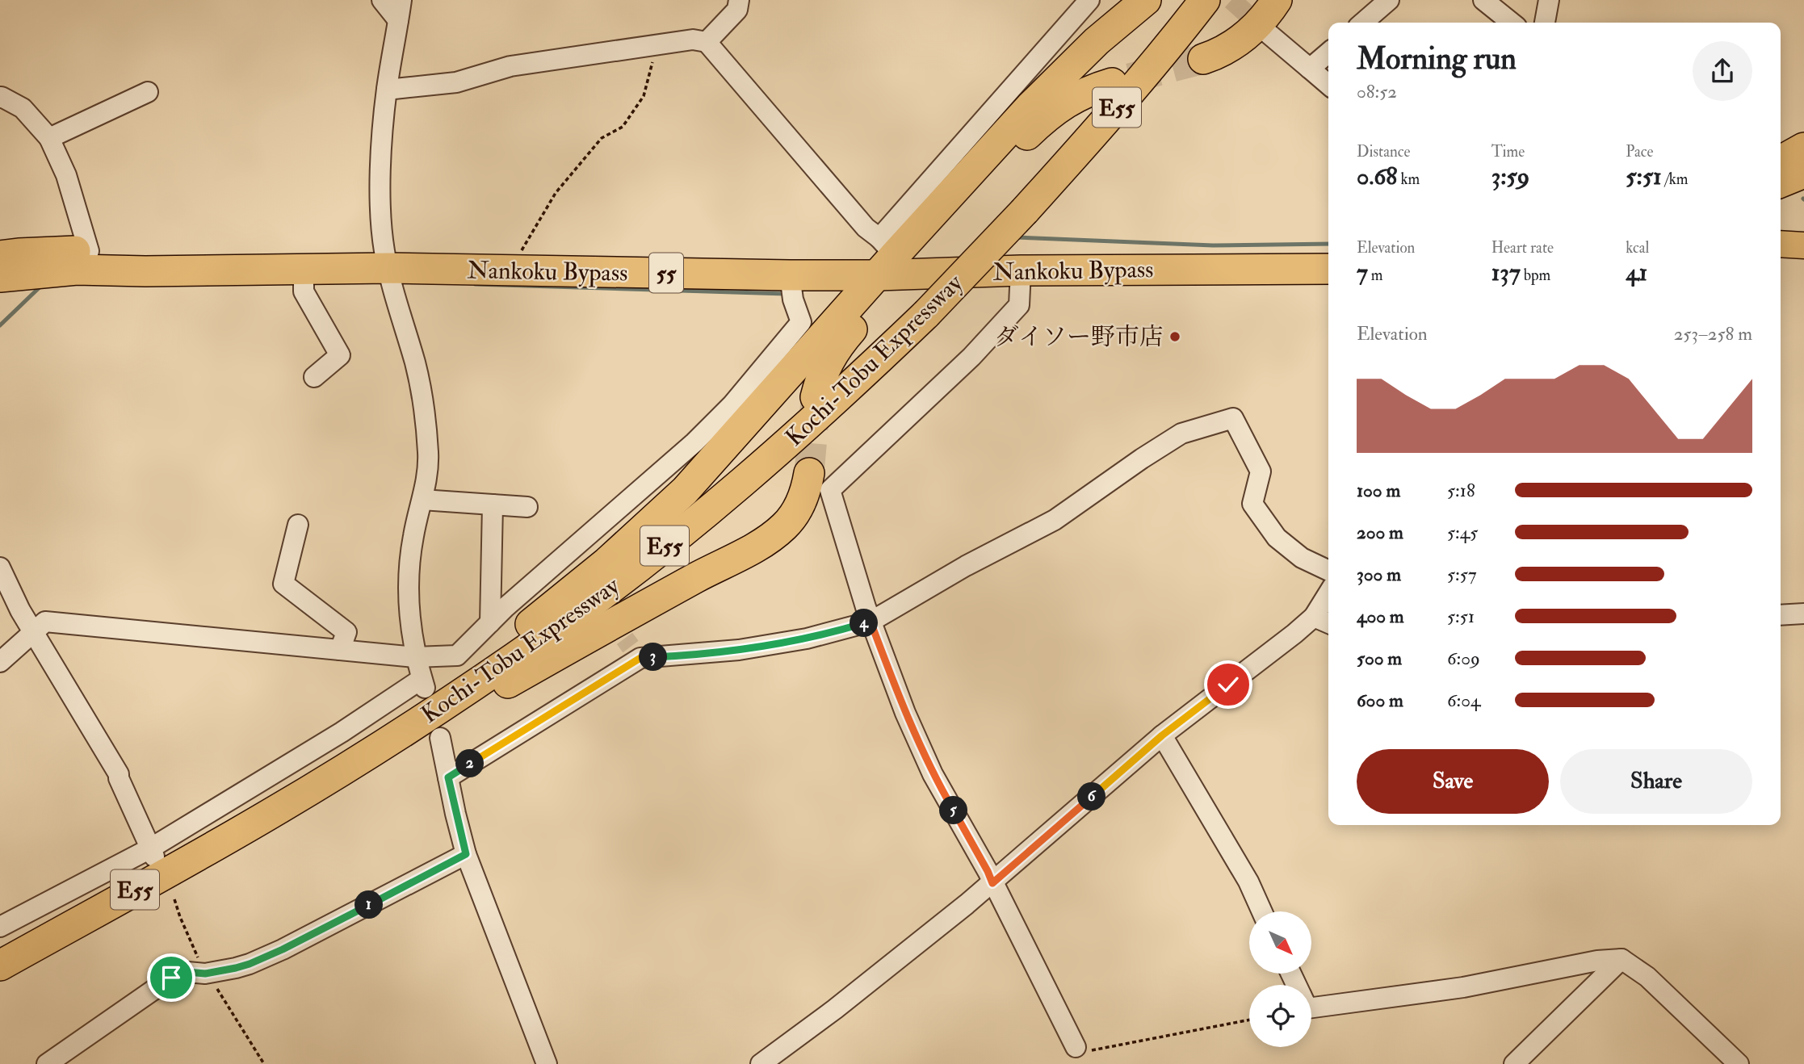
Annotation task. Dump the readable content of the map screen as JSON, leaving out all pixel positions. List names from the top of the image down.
{
  "streets": {
    "highway": [
      "E55",
      "Nankoku Bypass",
      "55",
      "Kochi-Tobu Expressway"
    ]
  },
  "places": ["ダイソー野市店"],
  "north": "bottom right",
  "page": {
    "heading": ["Morning run", "08:52"],
    "stats": [
      ["Distance", "0.68 km"],
      ["Time", "3:59"],
      ["Pace", "5:51 /km"],
      ["Elevation", "7 m"],
      ["Heart rate", "137 bpm"],
      ["kcal", "41"]
    ],
    "chart": ["Elevation", "253–258 m"],
    "list": [
      {
        "name": "100 m",
        "note": "5:18"
      },
      {
        "name": "200 m",
        "note": "5:45"
      },
      {
        "name": "300 m",
        "note": "5:57"
      },
      {
        "name": "400 m",
        "note": "5:51"
      },
      {
        "name": "500 m",
        "note": "6:09"
      },
      {
        "name": "600 m",
        "note": "6:04"
      }
    ],
    "pins": [
      "4",
      "3",
      "2",
      "6",
      "5",
      "1"
    ],
    "buttons": ["Save", "Share"]
  }
}
